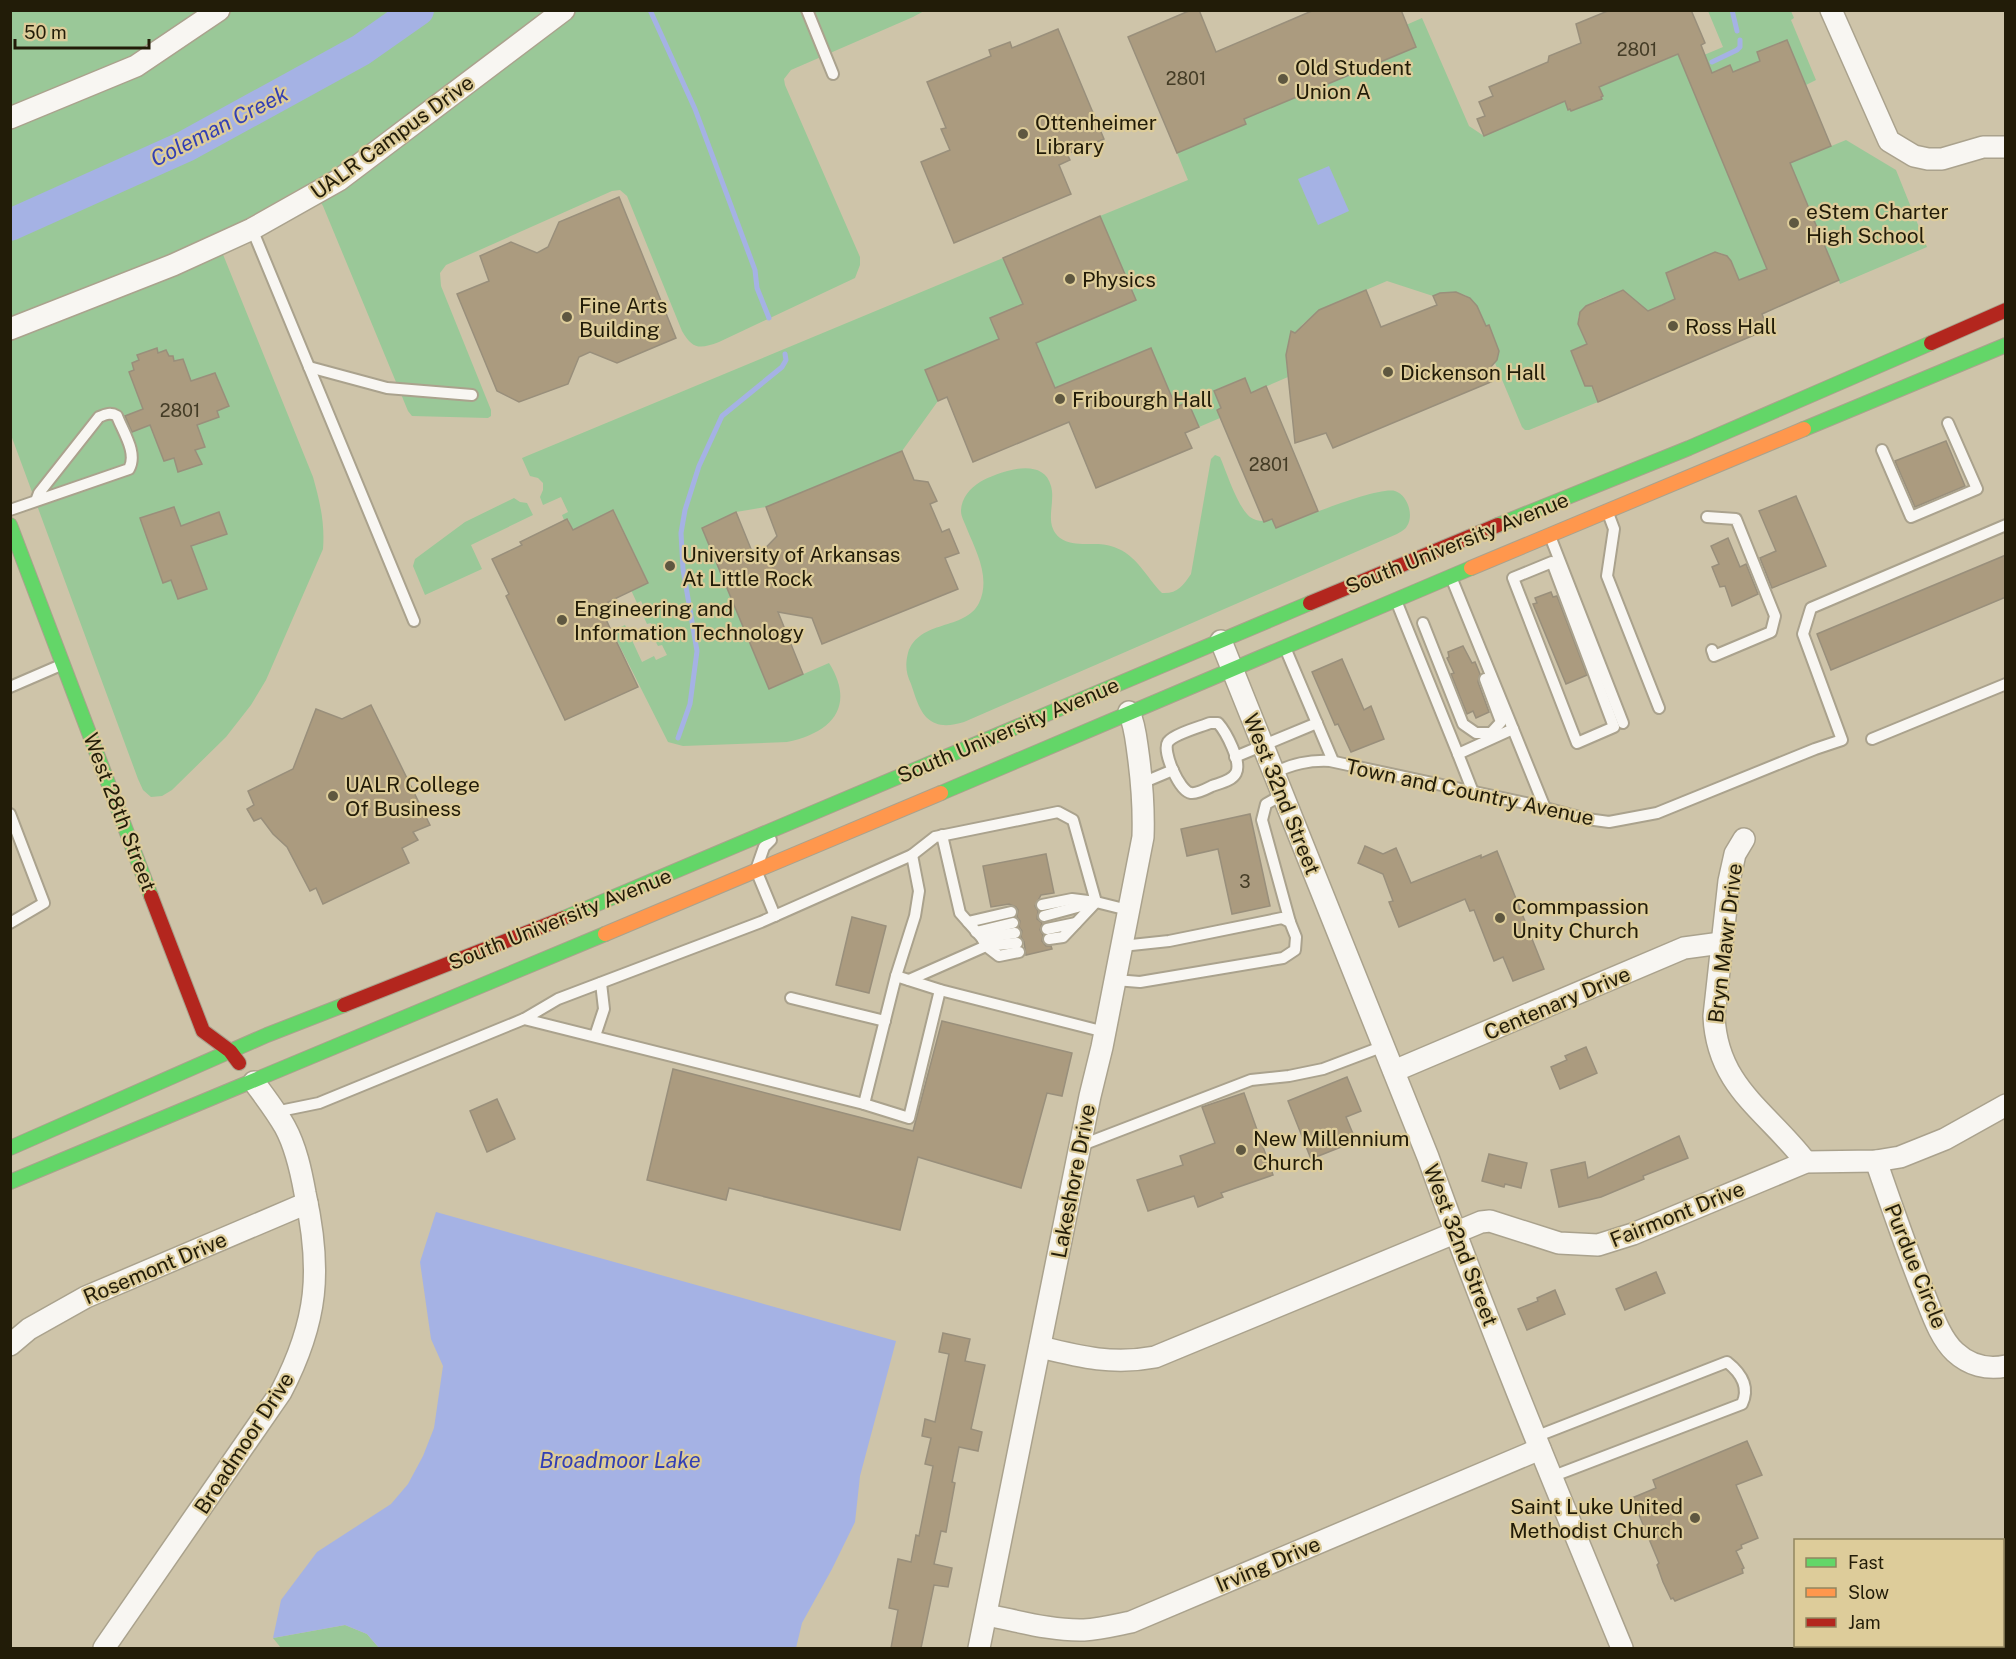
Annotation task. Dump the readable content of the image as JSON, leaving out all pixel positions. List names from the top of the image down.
{
  "streets": {
    "main road": ["South University Avenue", "West 28th Street"],
    "street": [
      "UALR Campus Drive",
      "West 32nd Street",
      "Bryn Mawr Drive",
      "Centenary Drive",
      "Lakeshore Drive",
      "Fairmont Drive",
      "Purdue Circle",
      "Rosemont Drive",
      "Broadmoor Drive",
      "Irving Drive"
    ],
    "lane": ["Town and Country Avenue"]
  },
  "crossings": [
    ["South University Avenue", "West 32nd Street"],
    ["South University Avenue", "West 28th Street"],
    ["South University Avenue", "Lakeshore Drive"],
    ["South University Avenue", "Broadmoor Drive"],
    ["Town and Country Avenue", "West 32nd Street"],
    ["West 32nd Street", "Centenary Drive"],
    ["West 32nd Street", "Fairmont Drive"],
    ["West 32nd Street", "Irving Drive"],
    ["West 28th Street", "Broadmoor Drive"],
    ["Bryn Mawr Drive", "Centenary Drive"],
    ["Bryn Mawr Drive", "Fairmont Drive"],
    ["Lakeshore Drive", "Fairmont Drive"],
    ["Lakeshore Drive", "Irving Drive"],
    ["Fairmont Drive", "Purdue Circle"],
    ["Rosemont Drive", "Broadmoor Drive"]
  ],
  "water": ["Coleman Creek", "Broadmoor Lake"],
  "places": [
    "Old Student Union A",
    "Ottenheimer Library",
    "eStem Charter High School",
    "Physics",
    "Fine Arts Building",
    "Ross Hall",
    "Dickenson Hall",
    "Fribourgh Hall",
    "University of Arkansas At Little Rock",
    "Engineering and Information Technology",
    "UALR College Of Business",
    "Commpassion Unity Church",
    "New Millennium Church",
    "Saint Luke United Methodist Church"
  ],
  "house_numbers": [
    "2801",
    "2801",
    "2801",
    "2801",
    "3"
  ],
  "legend": ["Fast", "Slow", "Jam"],
  "scale_bar": "50 m"
}
